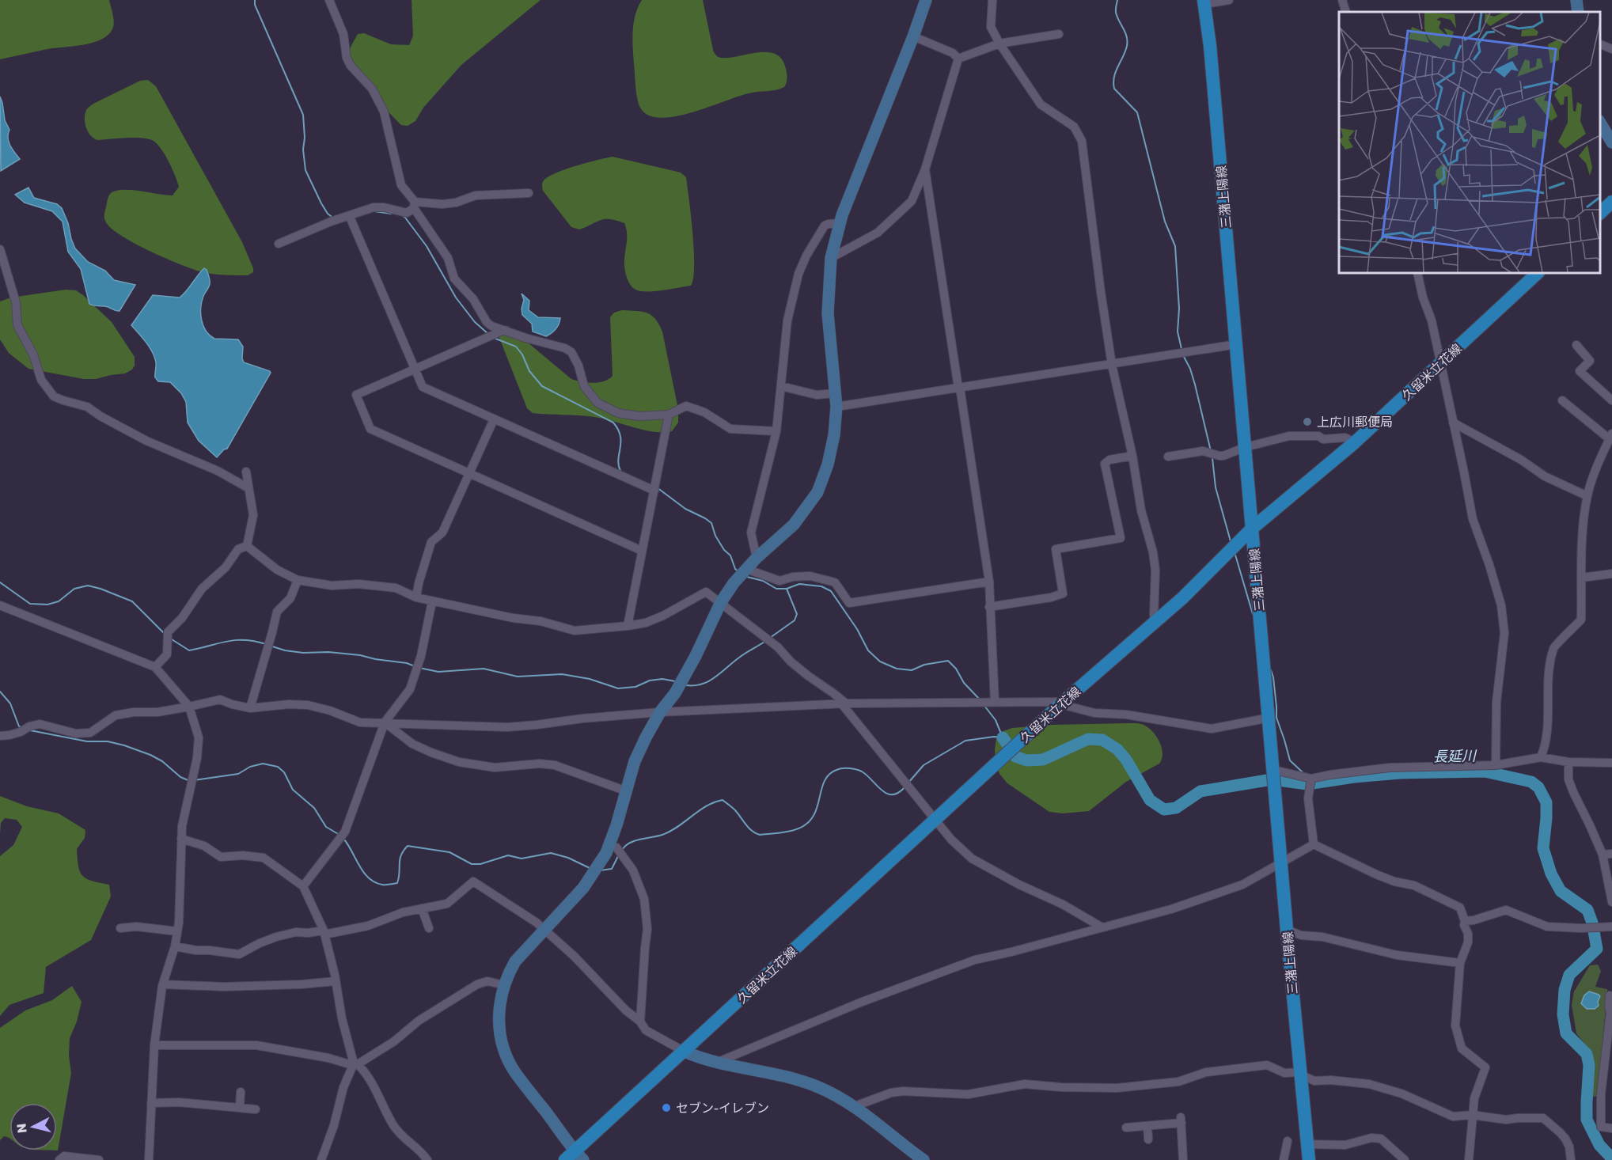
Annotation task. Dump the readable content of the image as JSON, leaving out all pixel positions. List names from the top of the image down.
{
  "streets": {
    "main road": ["三潴上陽線", "久留米立花線"]
  },
  "crossings": [
    ["三潴上陽線", "久留米立花線"]
  ],
  "water": ["長延川"],
  "places": ["上広川郵便局", "セブン-イレブン"],
  "north": "left"
}
